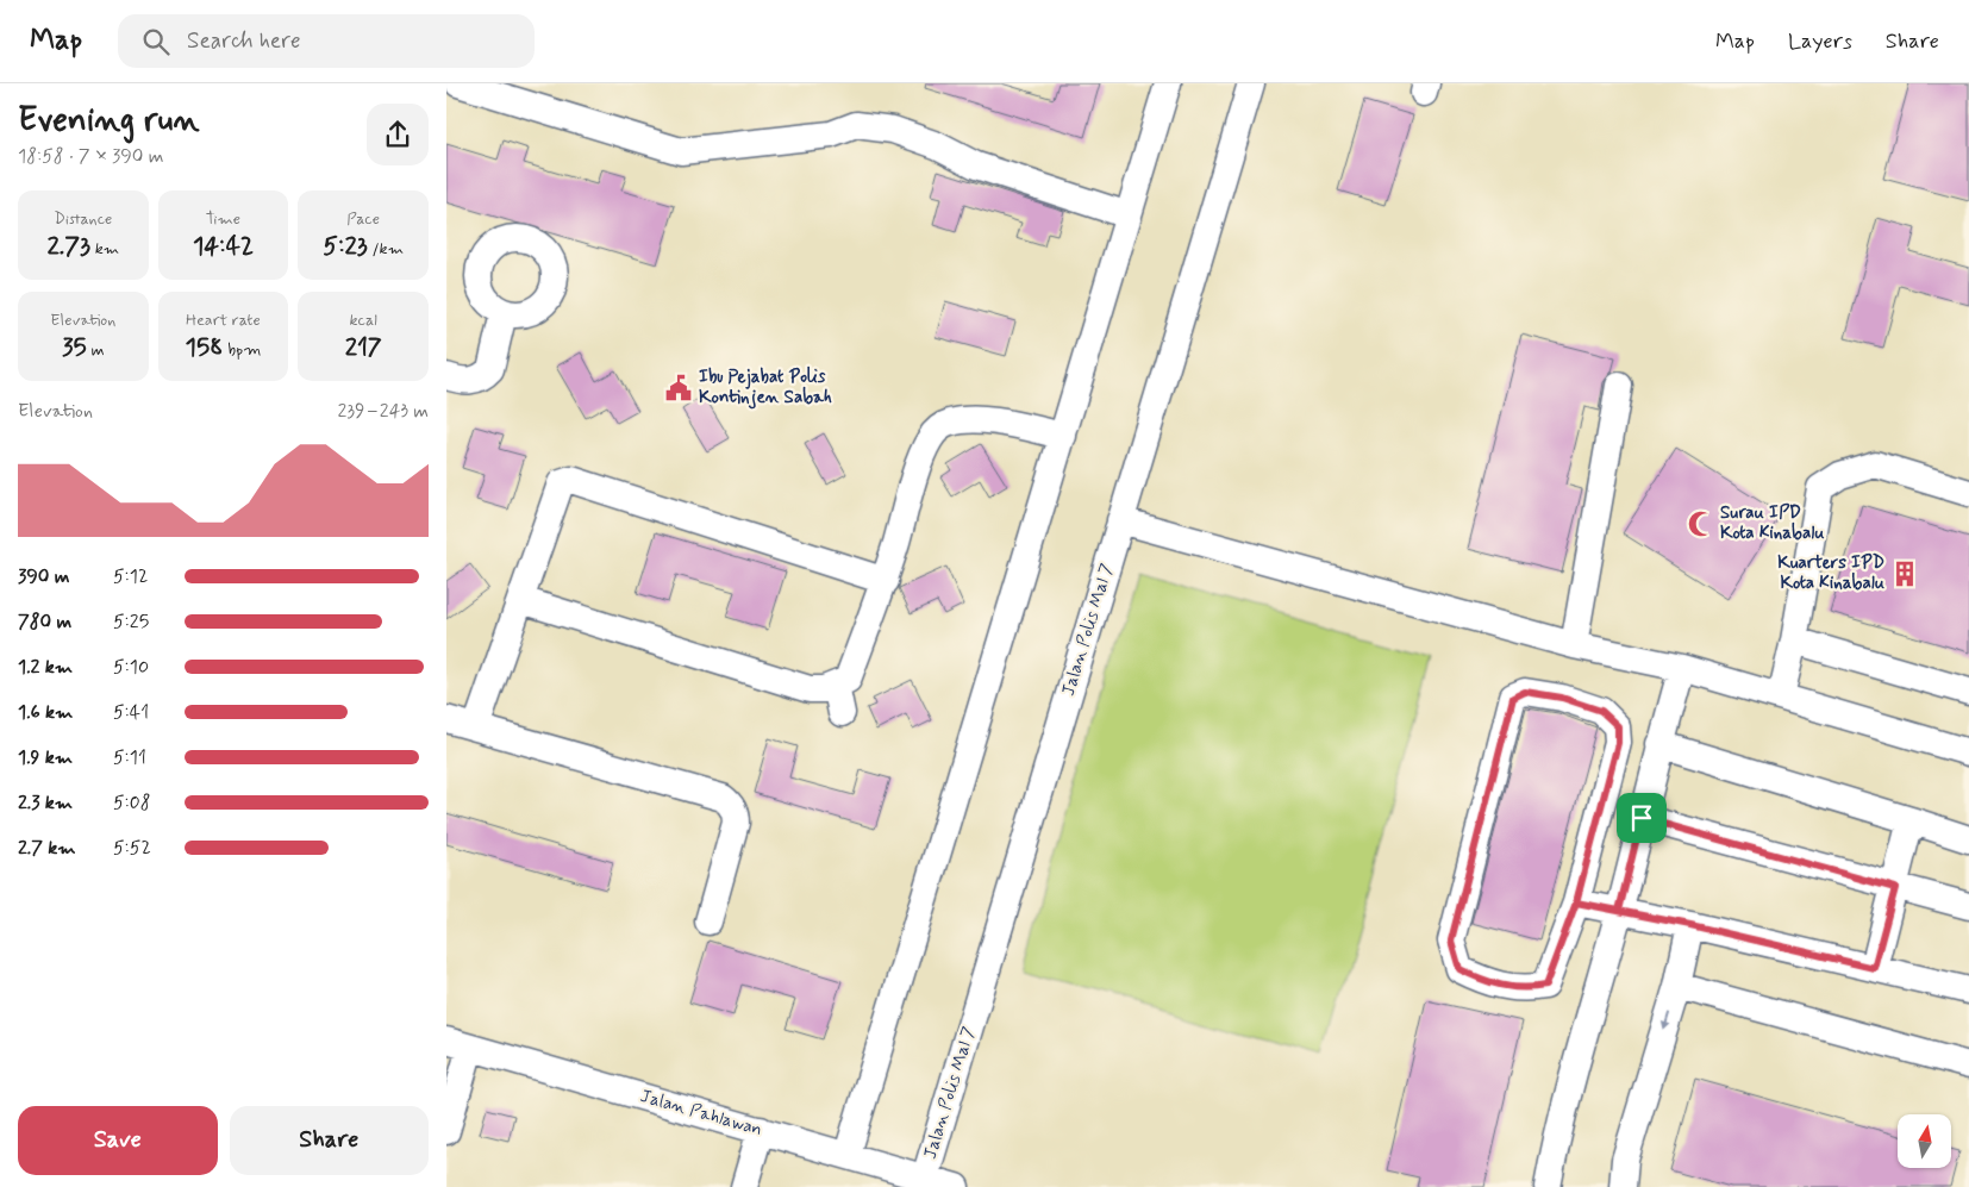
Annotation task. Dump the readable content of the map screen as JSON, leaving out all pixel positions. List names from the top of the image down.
{
  "streets": {
    "street": ["Jalan Polis Mal 7", "Jalan Pahlawan"]
  },
  "crossings": [
    ["Jalan Polis Mal 7", "Jalan Pahlawan"]
  ],
  "places": {
    "public building": ["Ibu Pejabat Polis Kontinjen Sabah"],
    "mosque": ["Surau IPD Kota Kinabalu"],
    "building": ["Kuarters IPD Kota Kinabalu"]
  },
  "north": "top",
  "page": {
    "header": "Map",
    "search": "Search here",
    "nav": ["Map", "Layers", "Share"],
    "heading": ["Evening run", "18:58 · 7 × 390 m"],
    "stats": [
      ["Distance", "2.73 km"],
      ["Time", "14:42"],
      ["Pace", "5:23 /km"],
      ["Elevation", "35 m"],
      ["Heart rate", "158 bpm"],
      ["kcal", "217"]
    ],
    "chart": ["Elevation", "239–243 m"],
    "list": [
      {
        "name": "390 m",
        "note": "5:12"
      },
      {
        "name": "780 m",
        "note": "5:25"
      },
      {
        "name": "1.2 km",
        "note": "5:10"
      },
      {
        "name": "1.6 km",
        "note": "5:41"
      },
      {
        "name": "1.9 km",
        "note": "5:11"
      },
      {
        "name": "2.3 km",
        "note": "5:08"
      },
      {
        "name": "2.7 km",
        "note": "5:52"
      }
    ],
    "buttons": ["Save", "Share"]
  }
}
